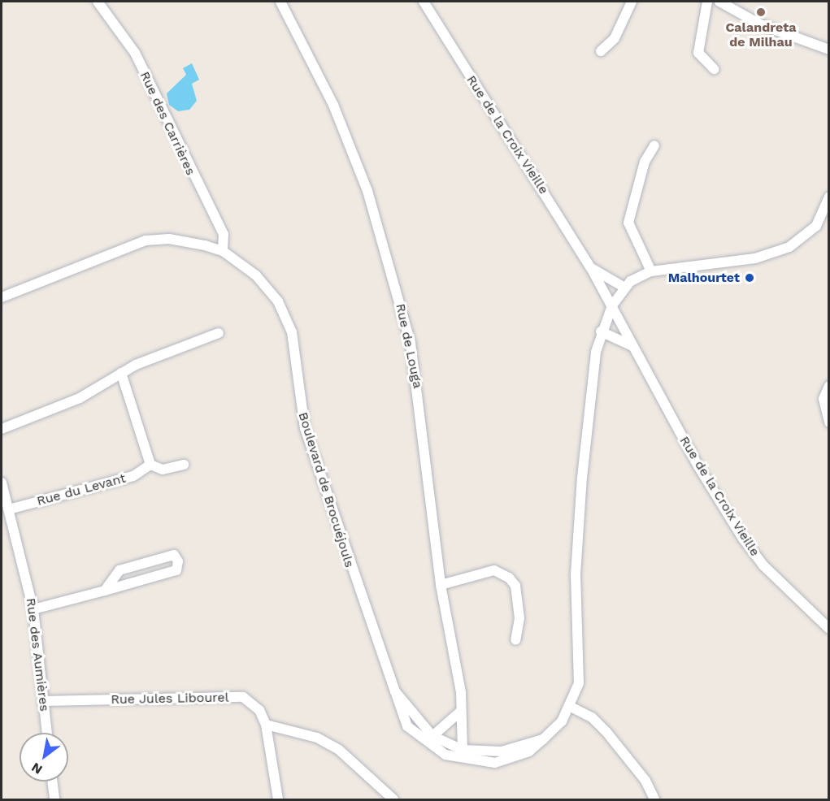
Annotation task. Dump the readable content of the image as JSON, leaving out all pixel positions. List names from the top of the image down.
{
  "streets": {
    "street": [
      "Rue des Carrières",
      "Rue de la Croix Vieille",
      "Rue de Louga",
      "Rue du Levant",
      "Boulevard de Brocuéjouls",
      "Rue des Aumières",
      "Rue Jules Libourel"
    ]
  },
  "crossings": [
    ["Rue des Carrières", "Boulevard de Brocuéjouls"],
    ["Rue de la Croix Vieille", "Boulevard de Brocuéjouls"],
    ["Rue de Louga", "Boulevard de Brocuéjouls"],
    ["Rue du Levant", "Rue des Aumières"],
    ["Rue des Aumières", "Rue Jules Libourel"]
  ],
  "places": ["Calandreta de Milhau", "Malhourtet"],
  "north": "bottom left"
}
